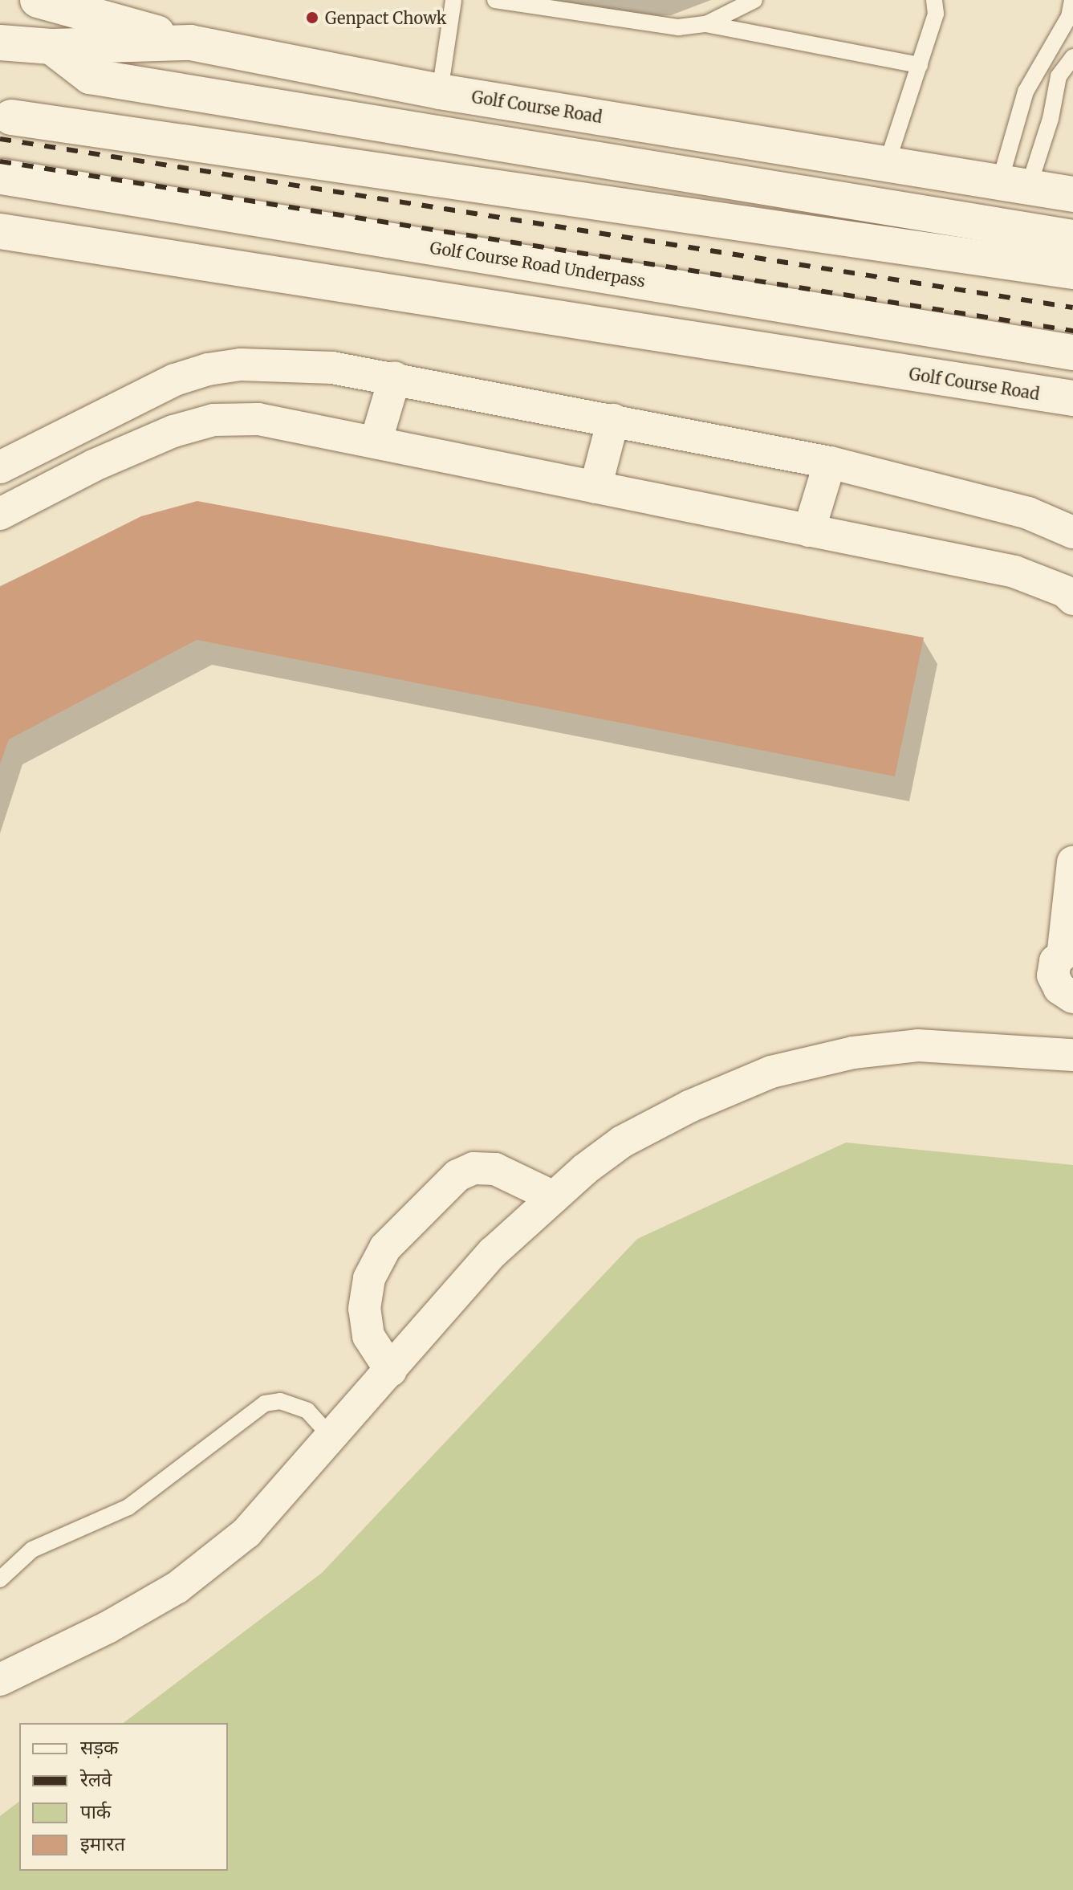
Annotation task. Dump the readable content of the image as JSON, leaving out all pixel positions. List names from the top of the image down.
{
  "streets": {
    "main road": ["Golf Course Road", "Golf Course Road Underpass"]
  },
  "places": ["Genpact Chowk"],
  "legend": [
    "सड़क",
    "रेलवे",
    "पार्क",
    "इमारत"
  ]
}
